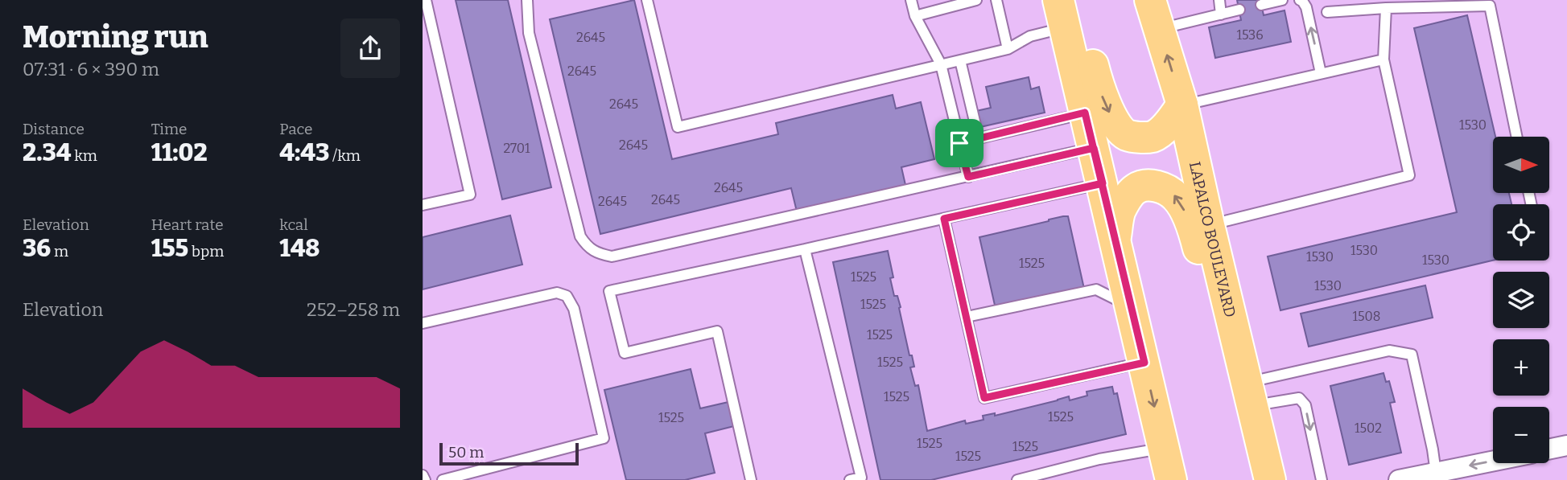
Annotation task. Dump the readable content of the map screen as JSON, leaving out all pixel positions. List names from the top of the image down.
{
  "streets": {
    "main road": ["LAPALCO BOULEVARD"]
  },
  "house_numbers": [
    "1536",
    "2645",
    "2645",
    "2645",
    "1530",
    "2645",
    "2701",
    "2645",
    "2645",
    "2645",
    "1530",
    "1530",
    "1530",
    "1525",
    "1525",
    "1530",
    "1525",
    "1508",
    "1525",
    "1525",
    "1525",
    "1525",
    "1525",
    "1502",
    "1525",
    "1525",
    "1525"
  ],
  "scale_bar": "50 m",
  "north": "right",
  "page": {
    "heading": ["Morning run", "07:31 · 6 × 390 m"],
    "stats": [
      ["Distance", "2.34 km"],
      ["Time", "11:02"],
      ["Pace", "4:43 /km"],
      ["Elevation", "36 m"],
      ["Heart rate", "155 bpm"],
      ["kcal", "148"]
    ],
    "map_buttons": ["+", "−"],
    "chart": ["Elevation", "252–258 m"],
    "scale": "50 m"
  }
}
